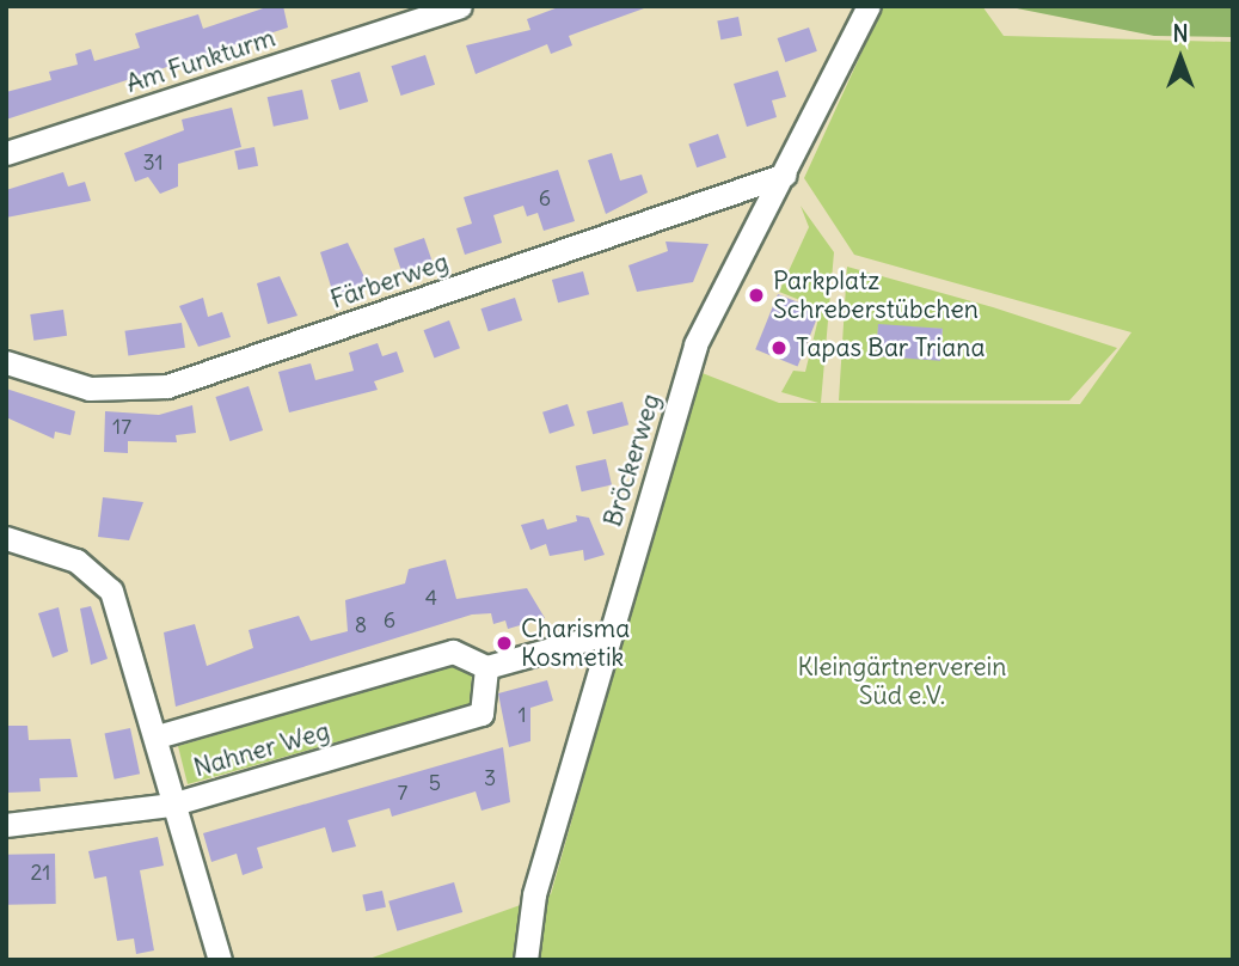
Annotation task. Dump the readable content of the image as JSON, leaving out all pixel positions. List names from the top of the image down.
{
  "streets": {
    "street": [
      "Am Funkturm",
      "Färberweg",
      "Bröckerweg",
      "Nahner Weg"
    ]
  },
  "crossings": [
    ["Färberweg", "Bröckerweg"]
  ],
  "parks": ["Kleingärtnerverein Süd e.V."],
  "places": ["Parkplatz Schreberstübchen", "Tapas Bar Triana", "Charisma Kosmetik"],
  "house_numbers": [
    "31",
    "6",
    "17",
    "4",
    "6",
    "8",
    "1",
    "3",
    "5",
    "7",
    "21"
  ],
  "north": "top"
}
